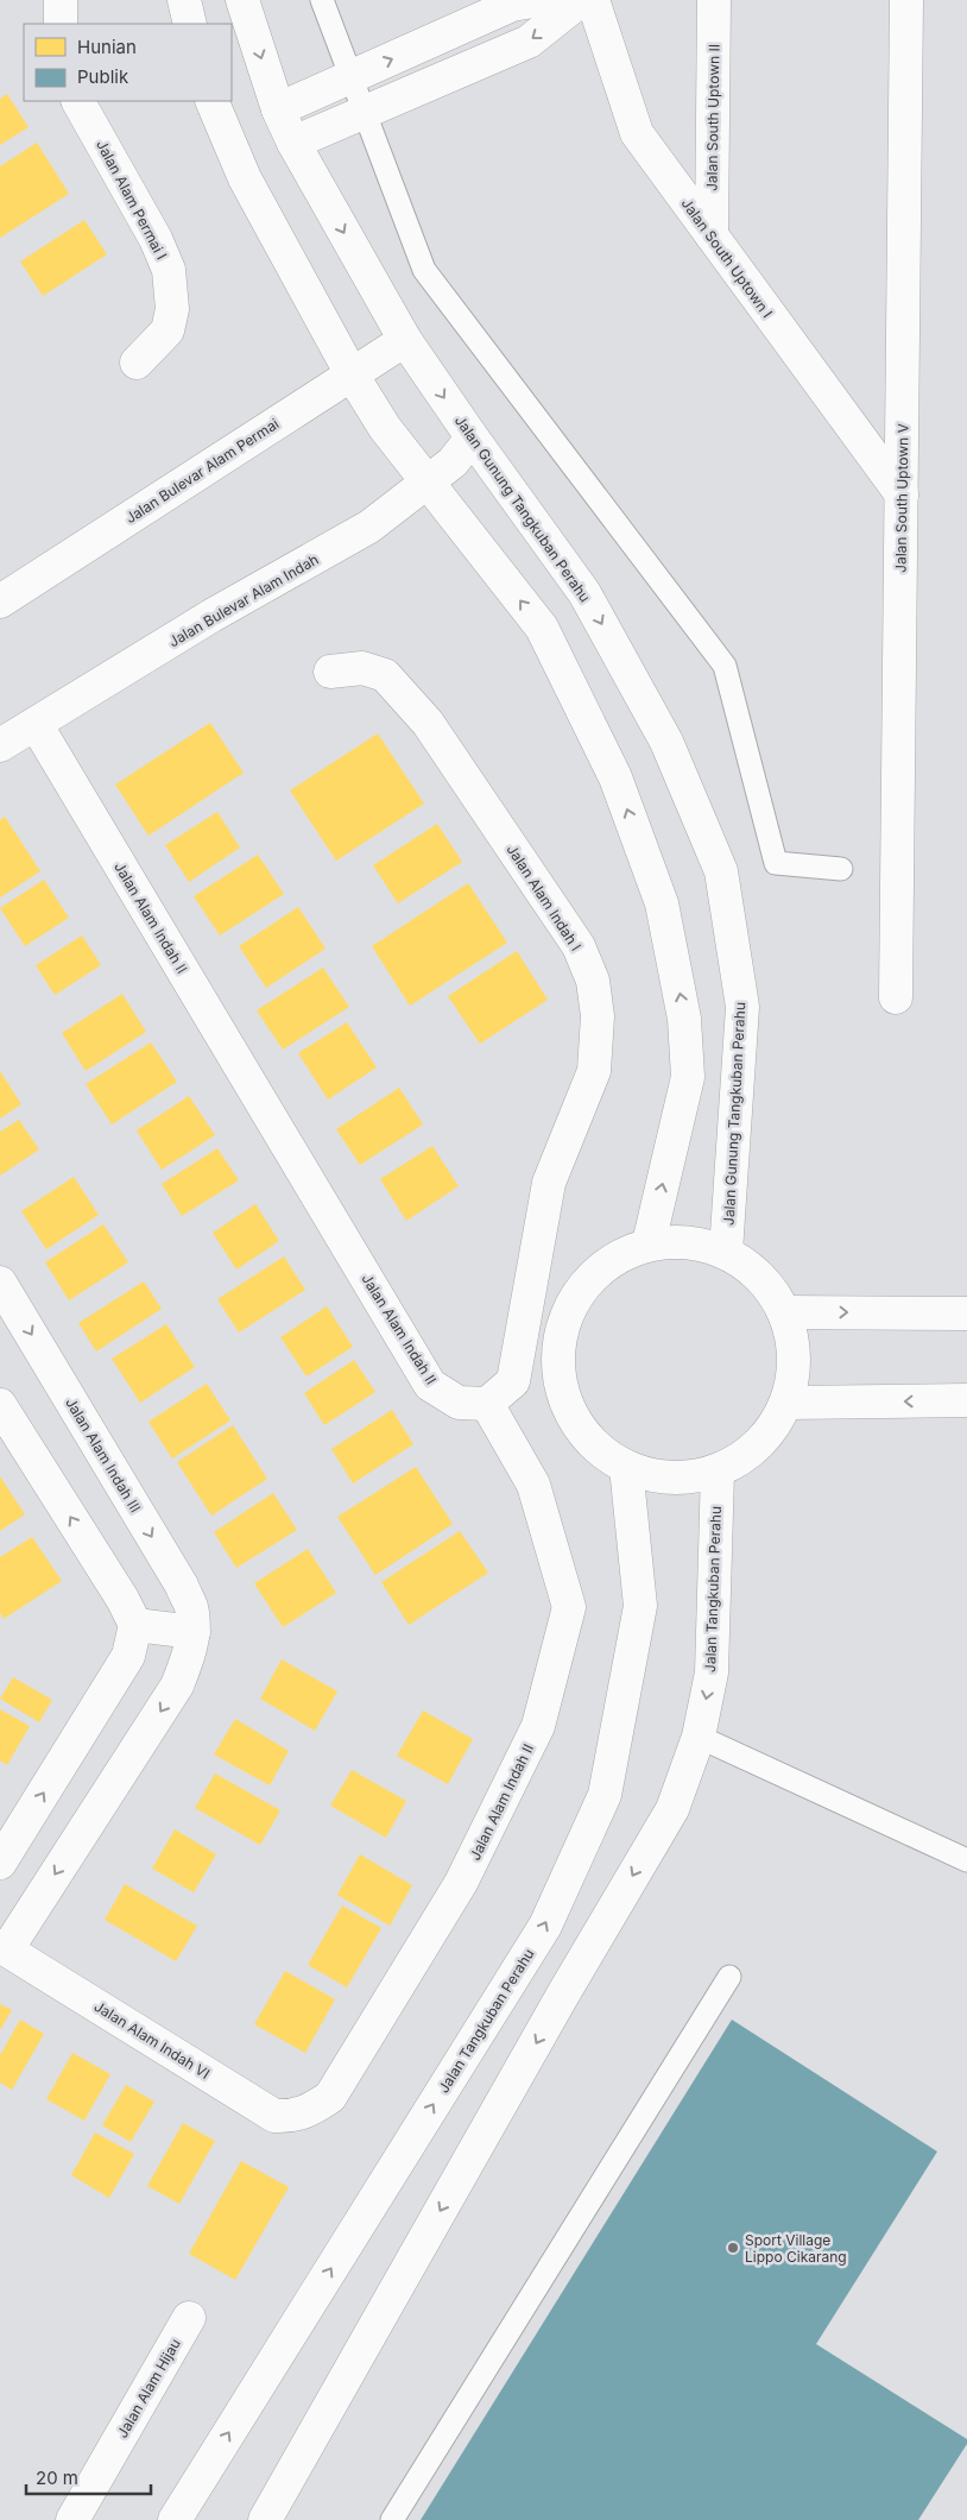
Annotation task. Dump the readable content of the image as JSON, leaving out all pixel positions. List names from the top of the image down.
{
  "streets": {
    "street": [
      "Jalan South Uptown II",
      "Jalan Alam Permai I",
      "Jalan South Uptown I",
      "Jalan Bulevar Alam Permai",
      "Jalan South Uptown V",
      "Jalan Gunung Tangkuban Perahu",
      "Jalan Bulevar Alam Indah",
      "Jalan Alam Indah I",
      "Jalan Alam Indah II",
      "Jalan Alam Indah III",
      "Jalan Tangkuban Perahu",
      "Jalan Alam Indah VI",
      "Jalan Alam Hijau"
    ]
  },
  "crossings": [
    ["Jalan South Uptown II", "Jalan South Uptown I"],
    ["Jalan South Uptown I", "Jalan South Uptown V"],
    ["Jalan Bulevar Alam Permai", "Jalan Gunung Tangkuban Perahu"],
    ["Jalan Gunung Tangkuban Perahu", "Jalan Bulevar Alam Indah"],
    ["Jalan Bulevar Alam Indah", "Jalan Alam Indah II"],
    ["Jalan Alam Indah I", "Jalan Alam Indah II"],
    ["Jalan Alam Indah II", "Jalan Alam Indah VI"],
    ["Jalan Alam Indah III", "Jalan Alam Indah VI"]
  ],
  "one_way": ["Jalan Alam Indah III"],
  "places": ["Sport Village Lippo Cikarang"],
  "legend": ["Hunian", "Publik"],
  "scale_bar": "20 m"
}
